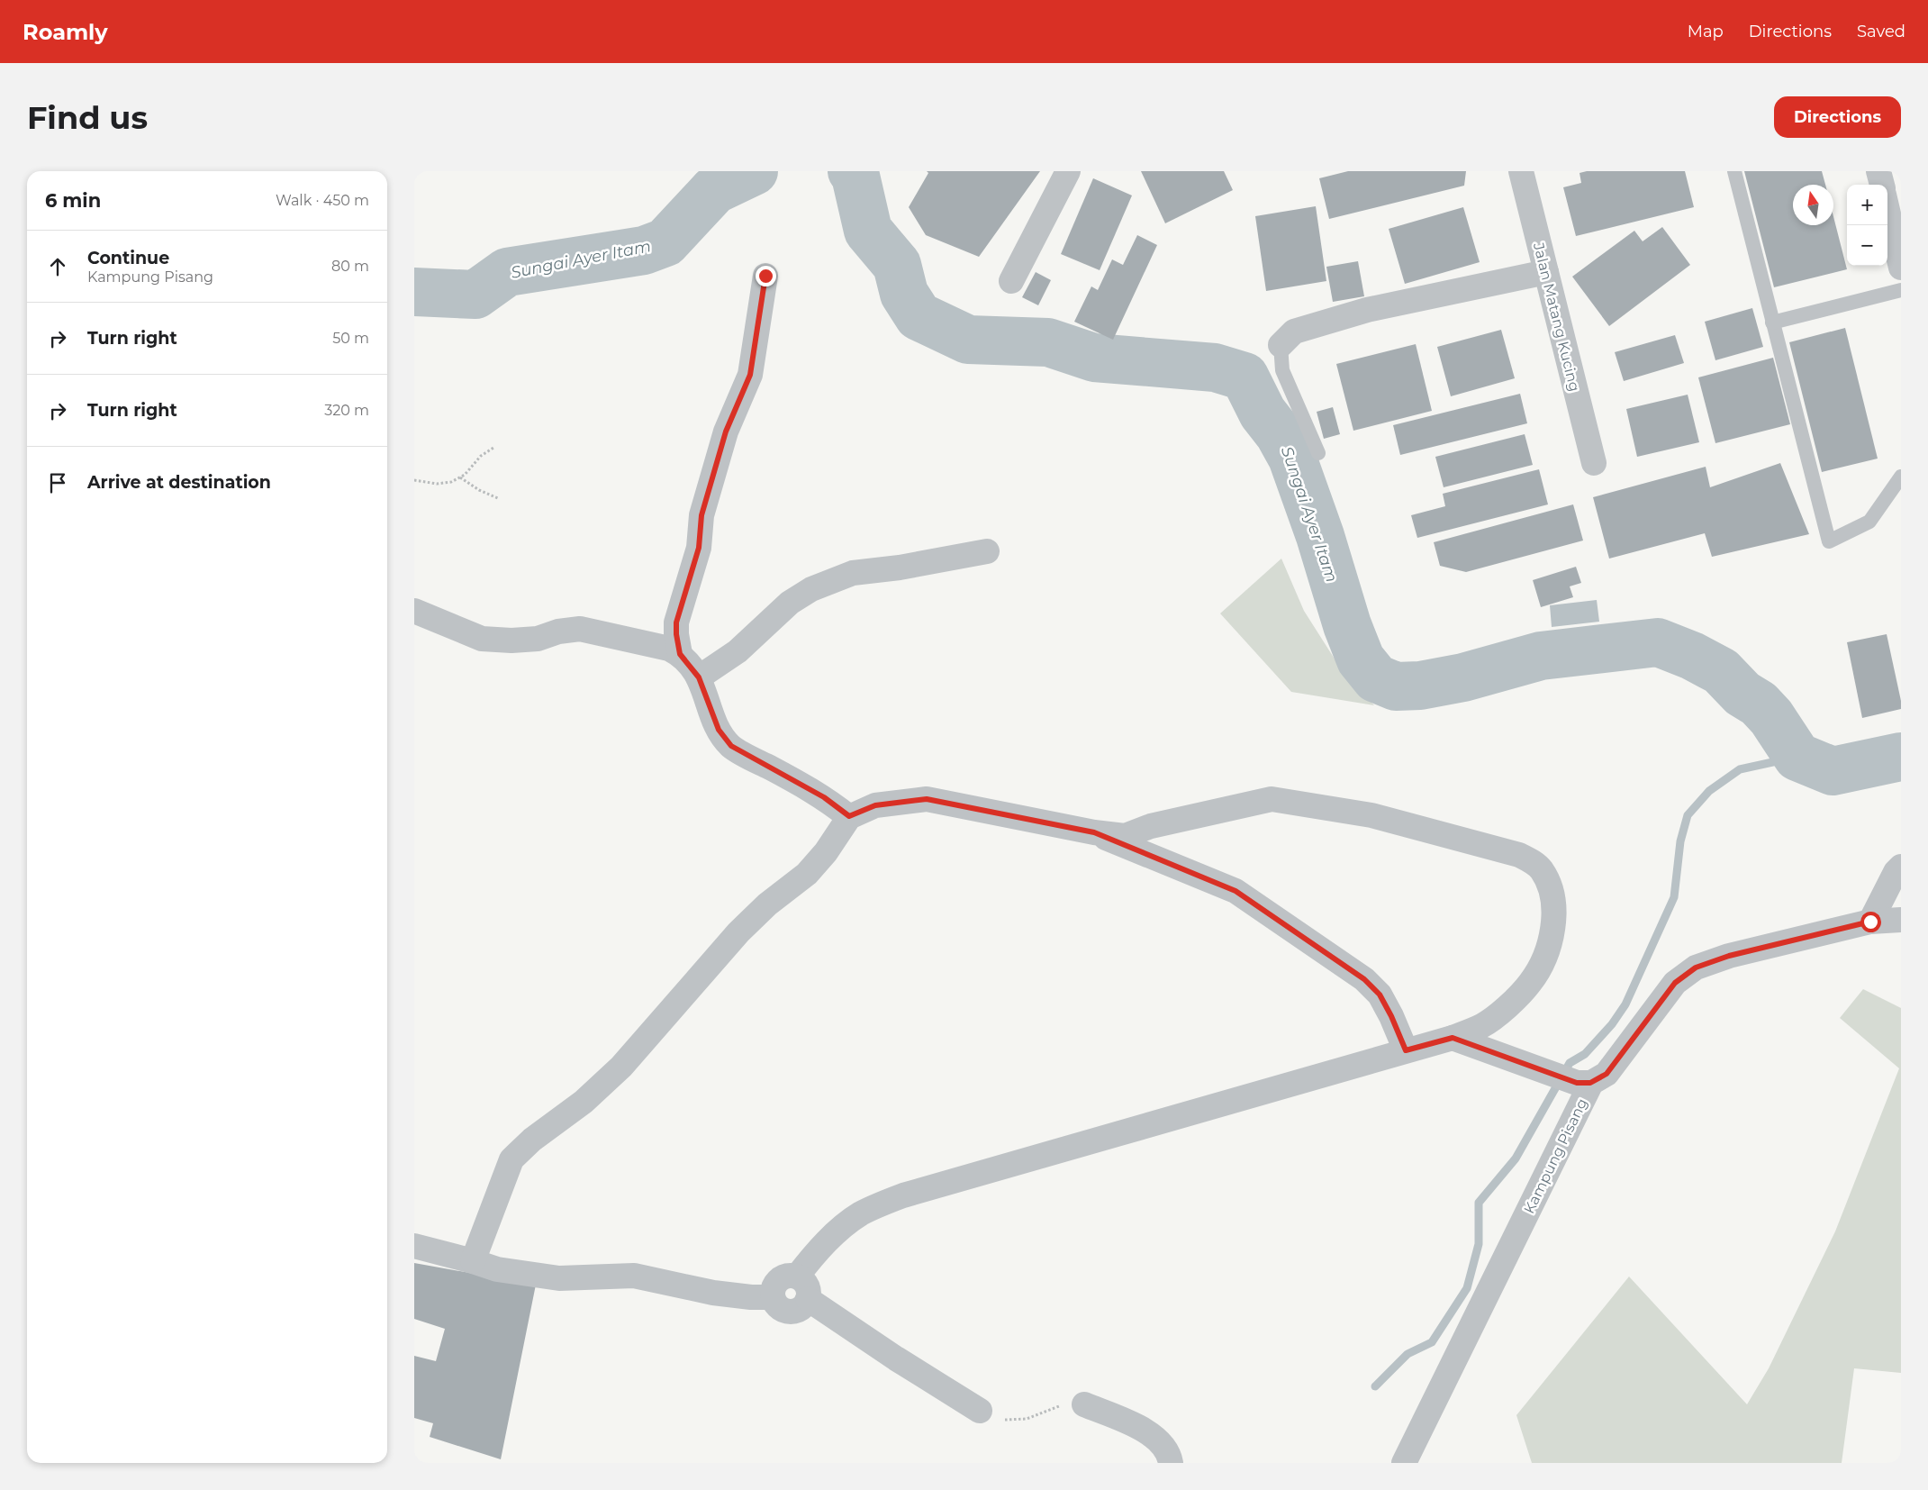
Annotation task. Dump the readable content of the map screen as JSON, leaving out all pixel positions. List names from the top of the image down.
{
  "streets": {
    "street": ["Jalan Matang Kucing", "Kampung Pisang"]
  },
  "water": ["Sungai Ayer Itam"],
  "north": "top",
  "page": {
    "header": "Roamly",
    "nav": ["Map", "Directions", "Saved"],
    "buttons": "Directions",
    "title": "Find us",
    "heading": ["6 min", "Walk · 450 m"],
    "map_buttons": ["+", "−"],
    "list": [
      ["Continue", "Kampung Pisang", "80 m"],
      ["Turn right", "50 m"],
      ["Turn right", "320 m"],
      "Arrive at destination"
    ]
  }
}
